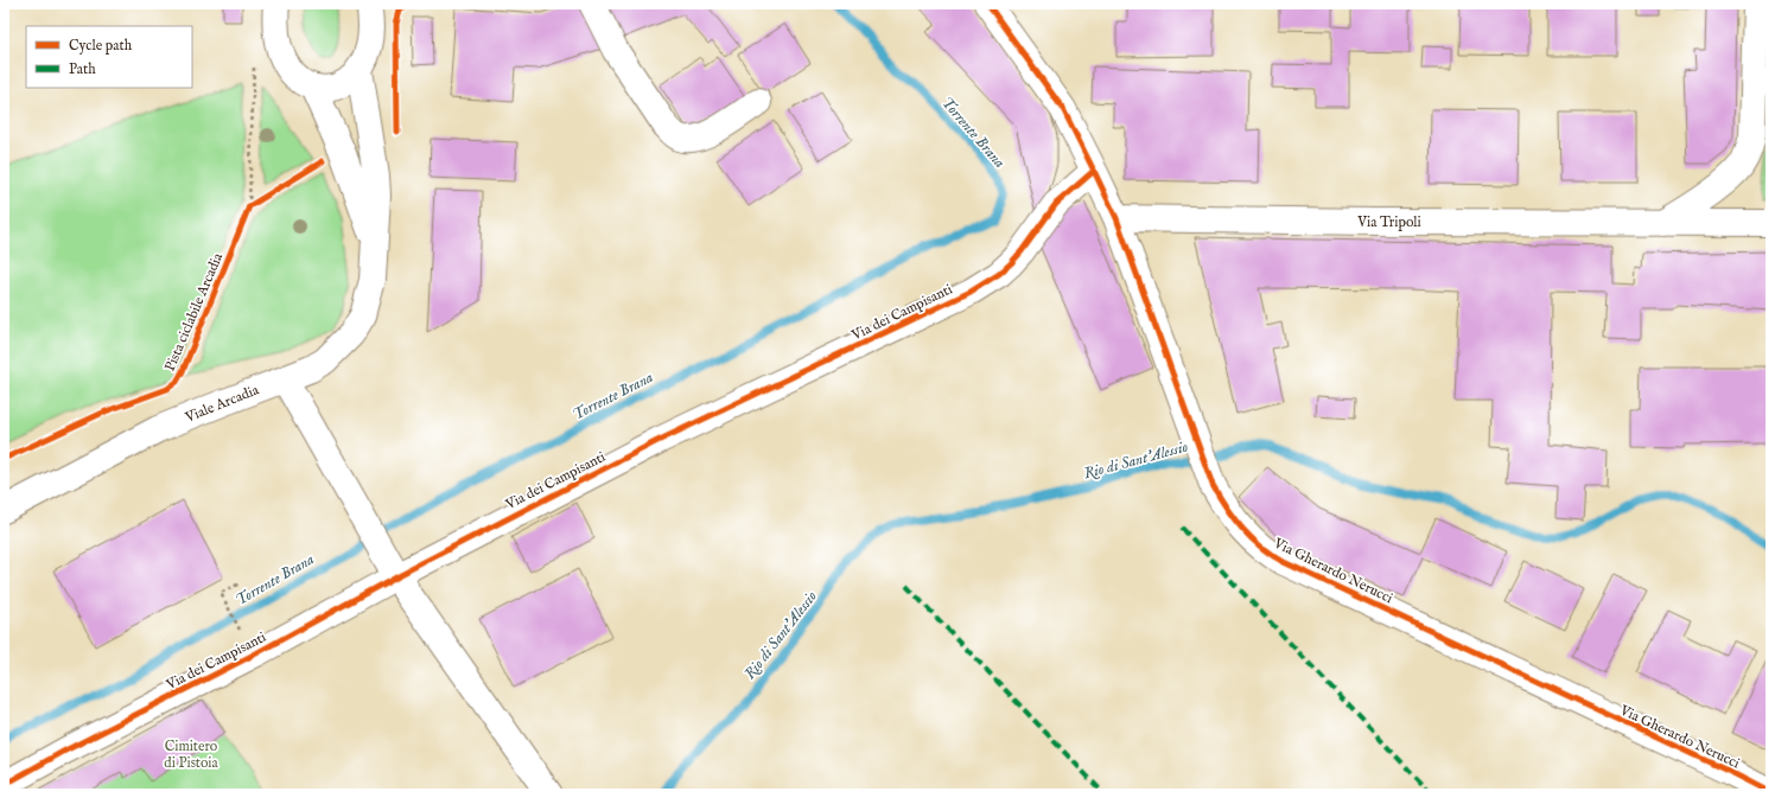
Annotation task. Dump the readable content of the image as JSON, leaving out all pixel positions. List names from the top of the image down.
{
  "streets": {
    "street": [
      "Via Tripoli",
      "Via dei Campisanti",
      "Viale Arcadia",
      "Via Gherardo Nerucci"
    ],
    "cycle path": ["Pista ciclabile Arcadia"]
  },
  "crossings": [
    ["Via Tripoli", "Via Gherardo Nerucci"],
    ["Via dei Campisanti", "Via Gherardo Nerucci"]
  ],
  "water": ["Torrente Brana", "Rio di Sant'Alessio"],
  "parks": ["Cimitero di Pistoia"],
  "legend": ["Cycle path", "Path"]
}
